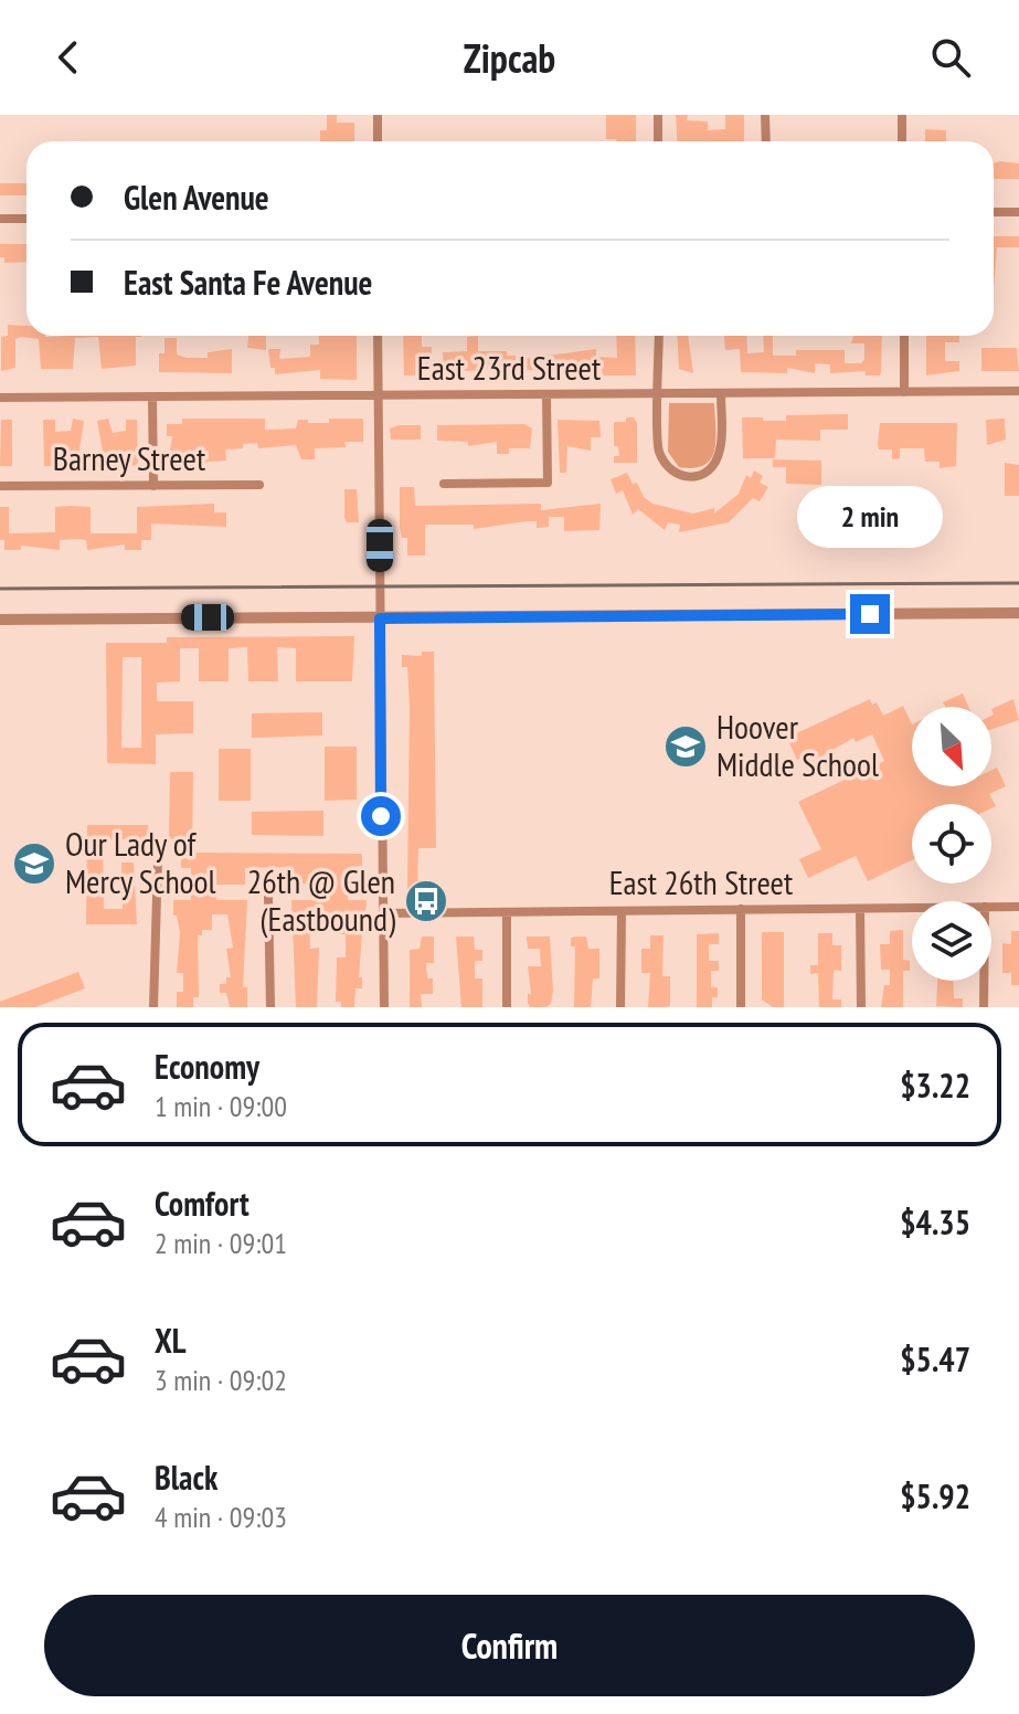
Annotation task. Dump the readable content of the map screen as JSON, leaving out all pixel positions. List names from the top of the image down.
{
  "streets": {
    "street": ["East 23rd Street", "Barney Street", "East 26th Street"]
  },
  "places": {
    "school or university": ["Hoover Middle School", "Our Lady of Mercy School"],
    "bus stop": ["26th @ Glen (Eastbound)"]
  },
  "north": "bottom right",
  "page": {
    "header": "Zipcab",
    "banner": ["Glen Avenue", "East Santa Fe Avenue"],
    "bubble": "2 min",
    "list": [
      {
        "name": "Economy",
        "note": "1 min · 09:00",
        "value": "$3.22"
      },
      {
        "name": "Comfort",
        "note": "2 min · 09:01",
        "value": "$4.35"
      },
      {
        "name": "XL",
        "note": "3 min · 09:02",
        "value": "$5.47"
      },
      {
        "name": "Black",
        "note": "4 min · 09:03",
        "value": "$5.92"
      }
    ],
    "buttons": "Confirm"
  }
}
